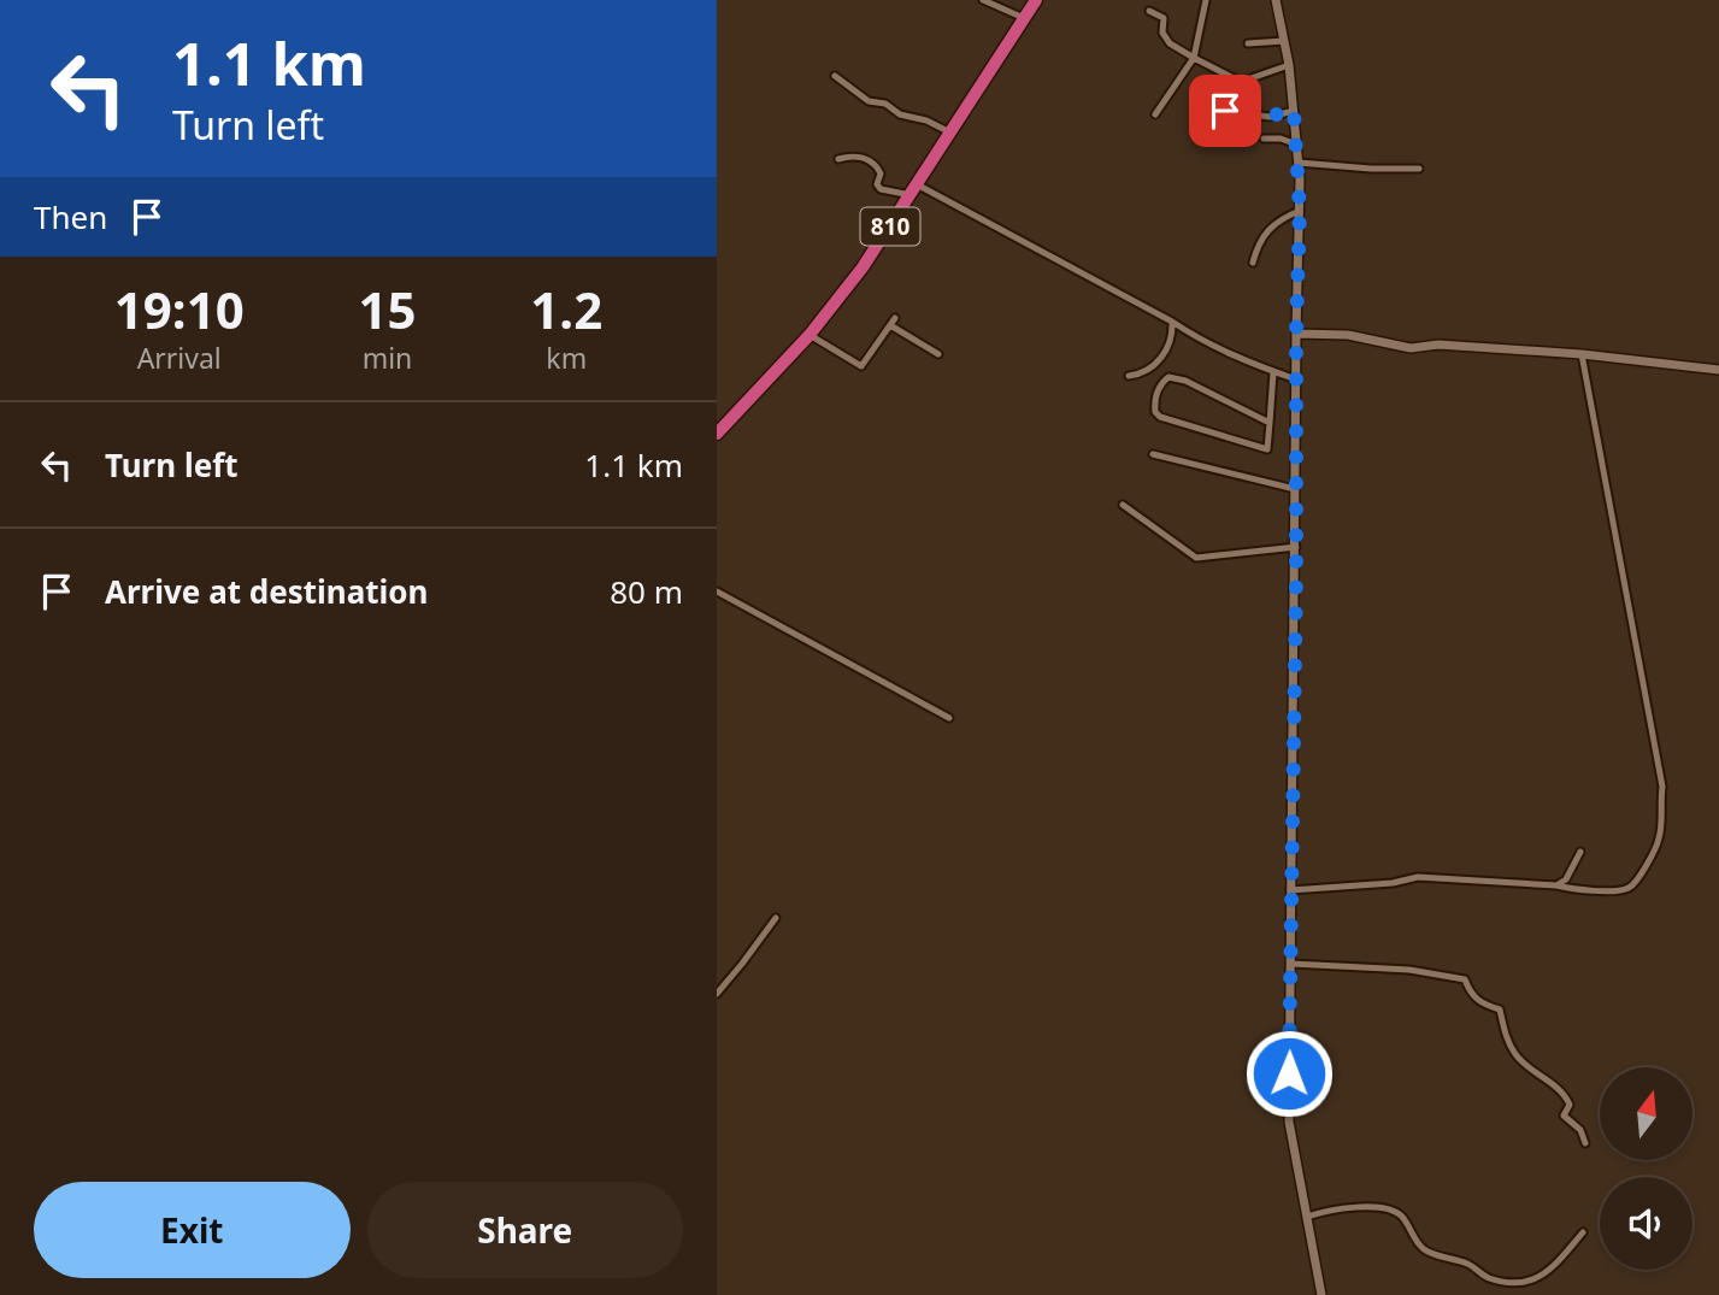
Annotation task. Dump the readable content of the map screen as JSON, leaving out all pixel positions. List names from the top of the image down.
{
  "streets": {
    "highway": ["810"]
  },
  "north": "top",
  "page": {
    "turn": ["1.1 km", "Turn left"],
    "then": "Then",
    "eta": [
      "19:10",
      "Arrival",
      "15",
      "min",
      "1.2",
      "km"
    ],
    "list": [
      {
        "name": "Turn left",
        "value": "1.1 km"
      },
      {
        "name": "Arrive at destination",
        "value": "80 m"
      }
    ],
    "buttons": ["Exit", "Share"]
  }
}
